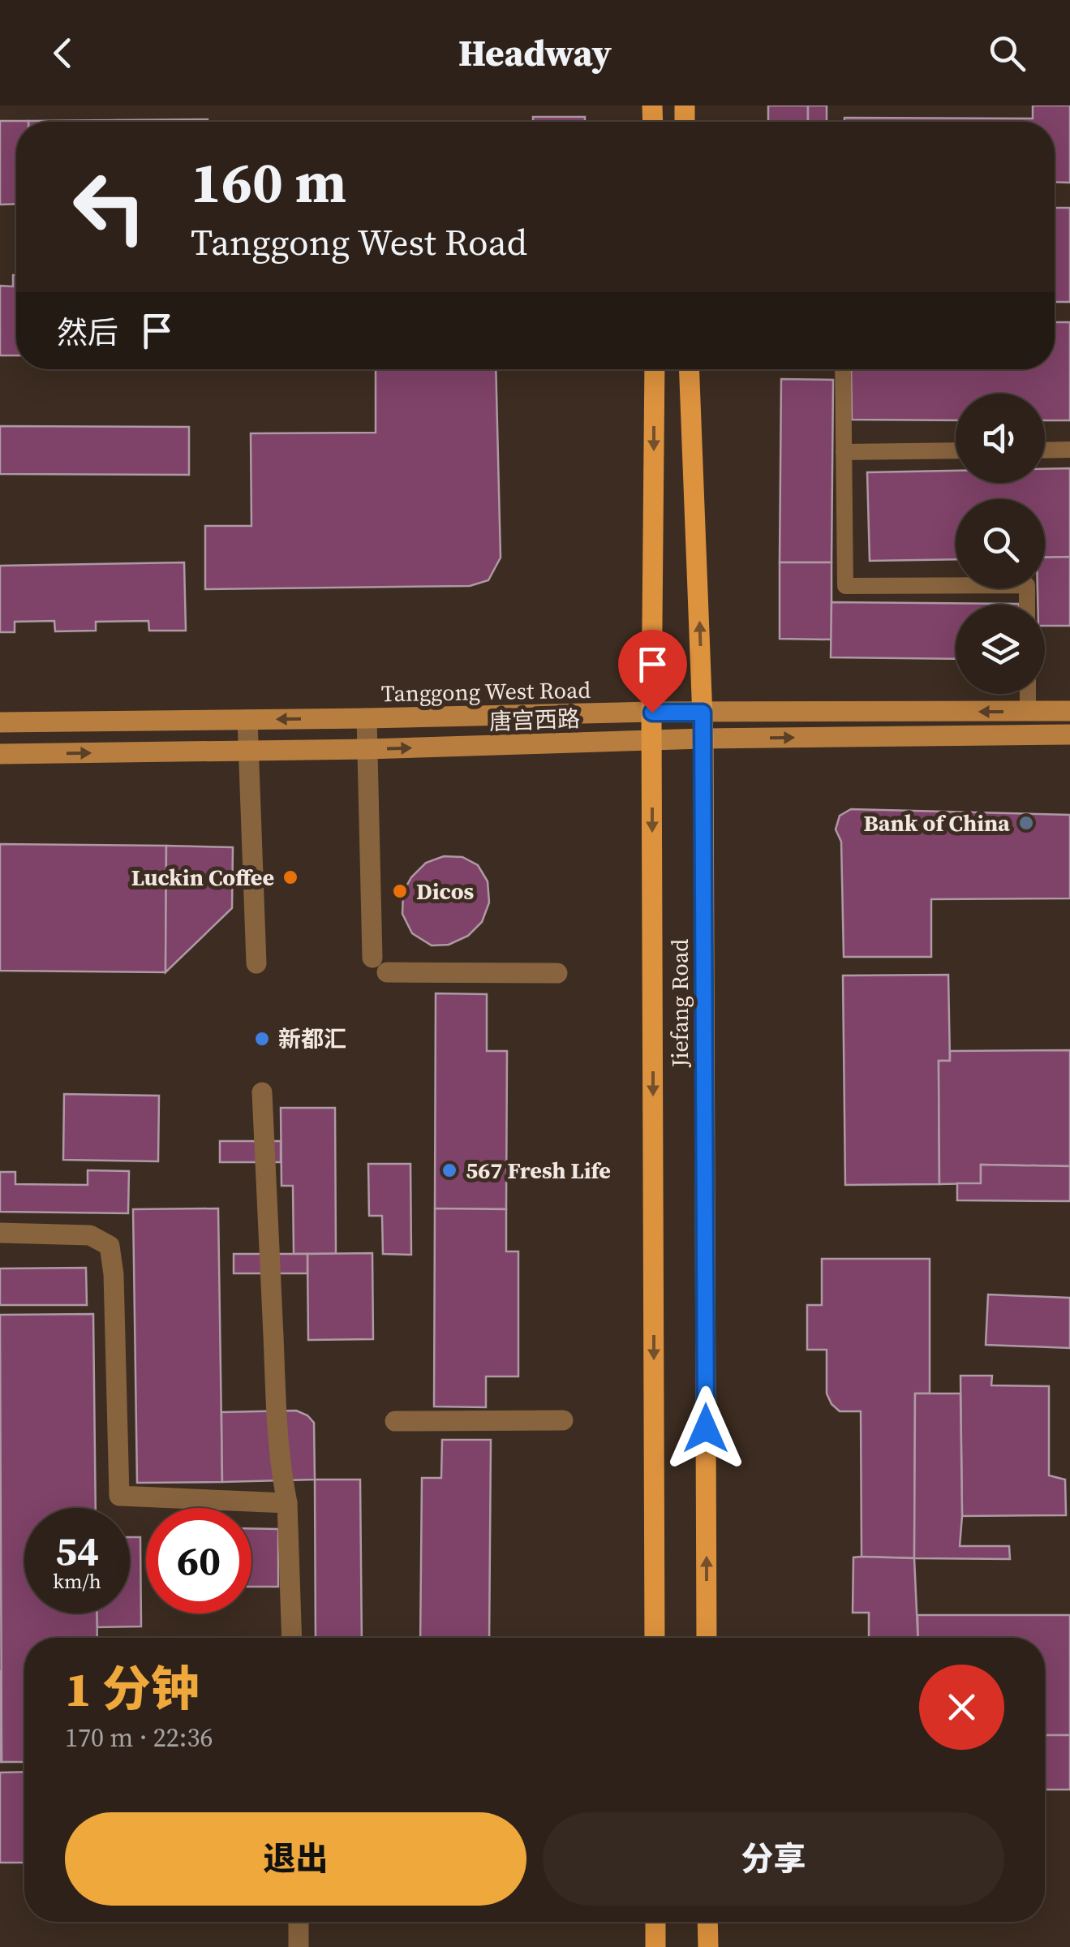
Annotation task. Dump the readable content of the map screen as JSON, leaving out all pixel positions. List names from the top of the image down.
{
  "streets": {
    "main road": ["Tanggong West Road", "唐宫西路", "Jiefang Road"]
  },
  "crossings": [
    ["Tanggong West Road", "Jiefang Road"],
    ["唐宫西路", "Jiefang Road"]
  ],
  "one_way": ["Tanggong West Road", "唐宫西路"],
  "places": [
    "Bank of China",
    "Luckin Coffee",
    "Dicos",
    "新都汇",
    "567 Fresh Life"
  ],
  "page": {
    "header": "Headway",
    "turn": ["160 m", "Tanggong West Road"],
    "then": "然后",
    "speed": "54 km/h",
    "limit": "60",
    "heading": ["1 分钟", "170 m · 22:36"],
    "buttons": ["退出", "分享"]
  }
}
